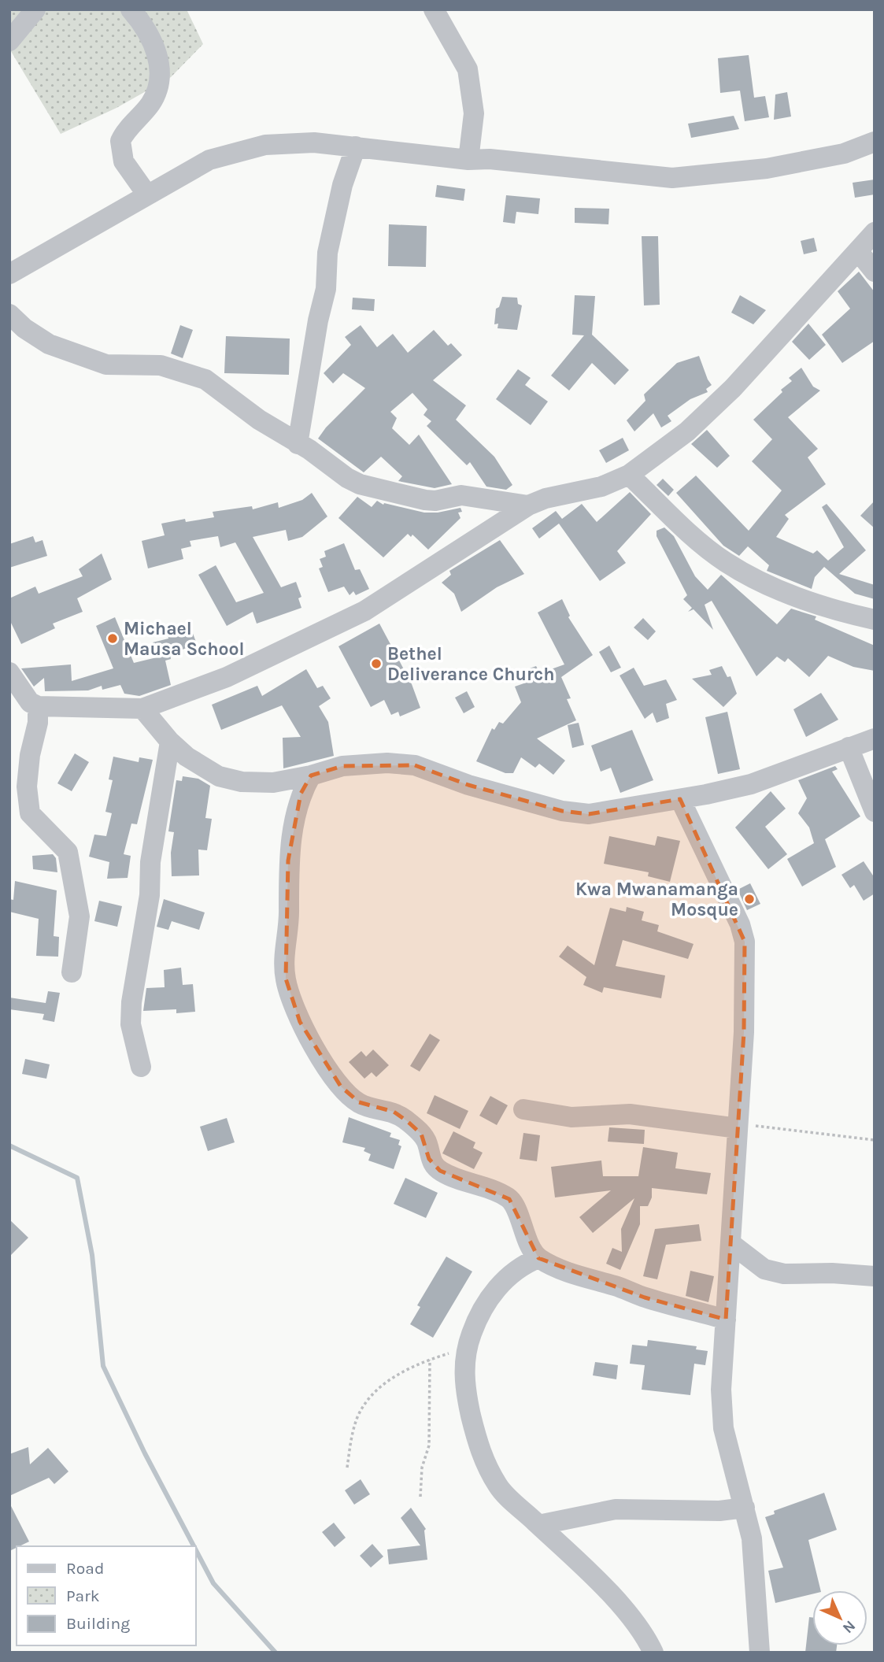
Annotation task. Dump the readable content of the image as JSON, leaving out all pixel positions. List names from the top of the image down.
{
  "places": ["Michael Mausa School", "Bethel Deliverance Church", "Kwa Mwanamanga Mosque"],
  "legend": ["Road", "Park", "Building"],
  "north": "bottom right"
}
